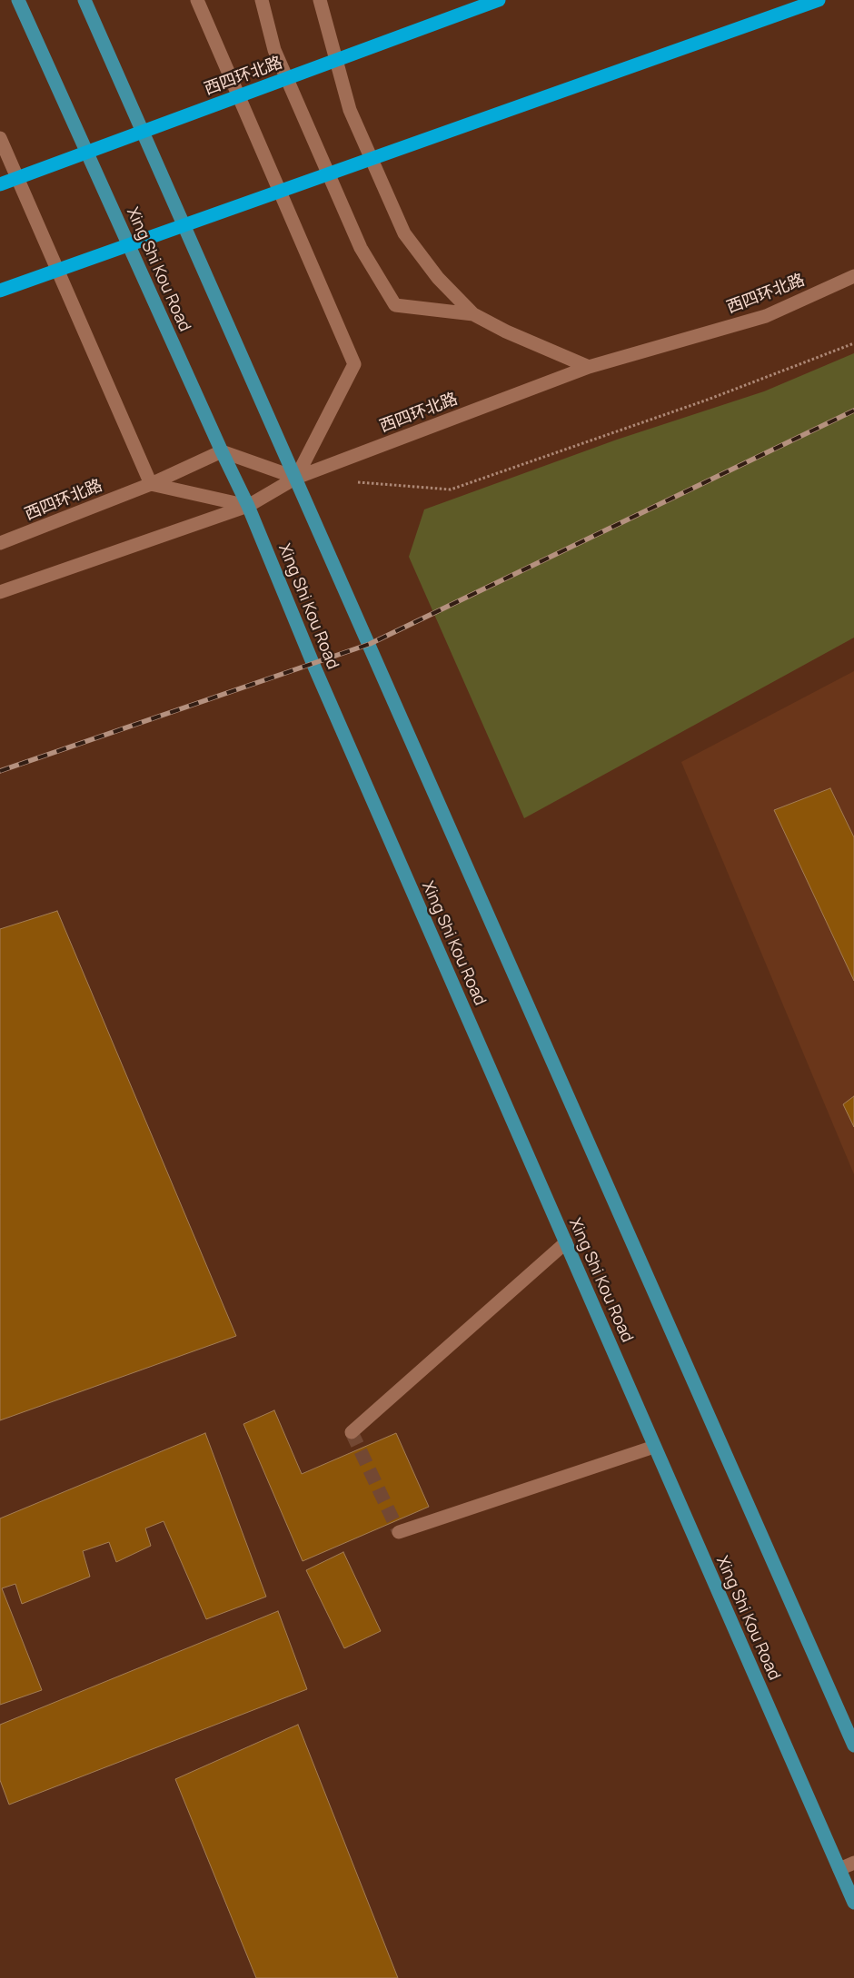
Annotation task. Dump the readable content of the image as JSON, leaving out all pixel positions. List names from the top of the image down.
{
  "streets": {
    "highway": ["西四环北路"],
    "main road": ["Xing Shi Kou Road"]
  },
  "crossings": [
    ["西四环北路", "Xing Shi Kou Road"]
  ]
}
